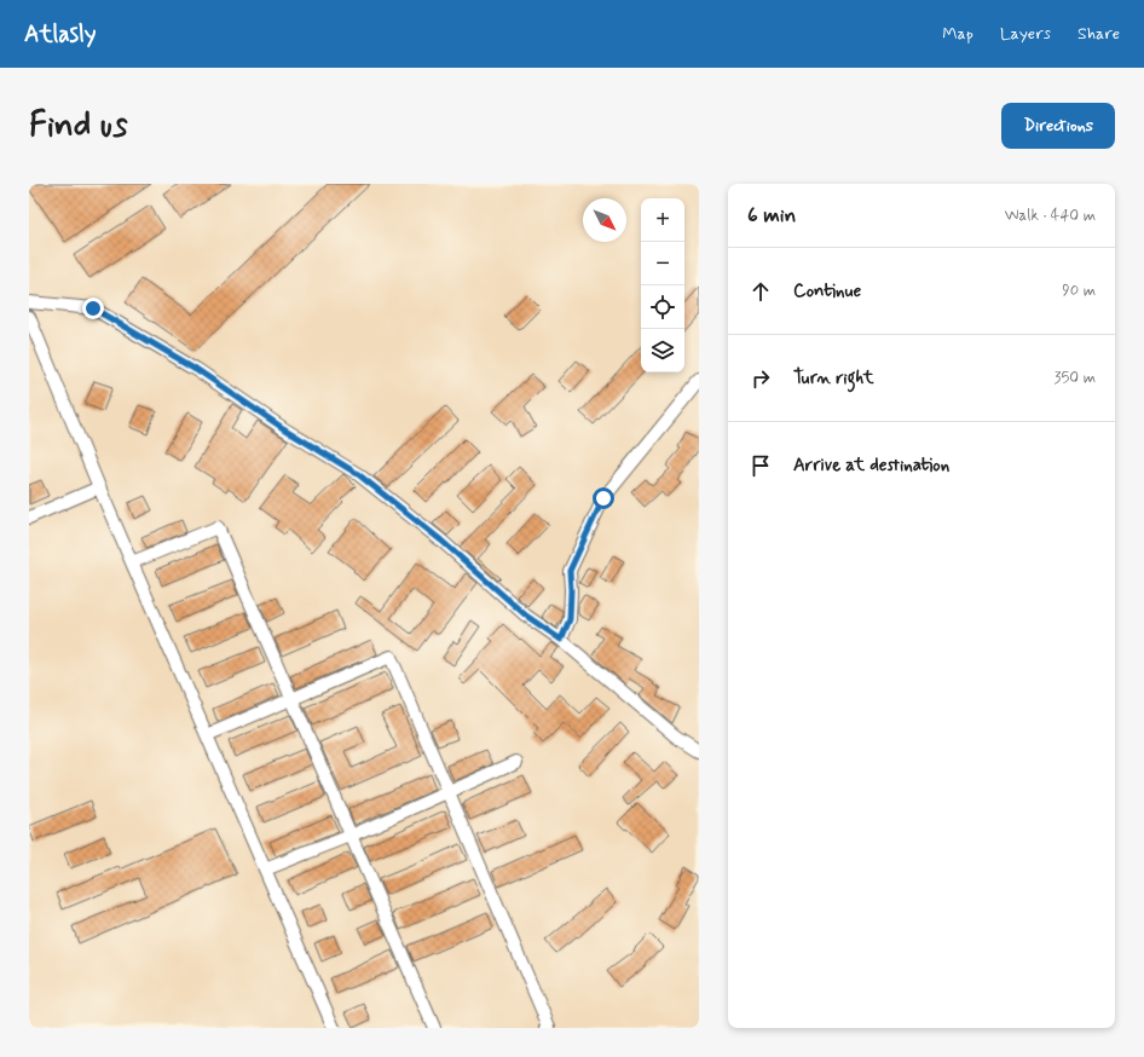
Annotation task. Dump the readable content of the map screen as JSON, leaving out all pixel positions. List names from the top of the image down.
{
  "north": "bottom right",
  "page": {
    "header": "Atlasly",
    "nav": ["Map", "Layers", "Share"],
    "buttons": "Directions",
    "title": "Find us",
    "heading": ["6 min", "Walk · 440 m"],
    "map_buttons": ["+", "−"],
    "list": [
      ["Continue", "90 m"],
      ["Turn right", "350 m"],
      "Arrive at destination"
    ]
  }
}
